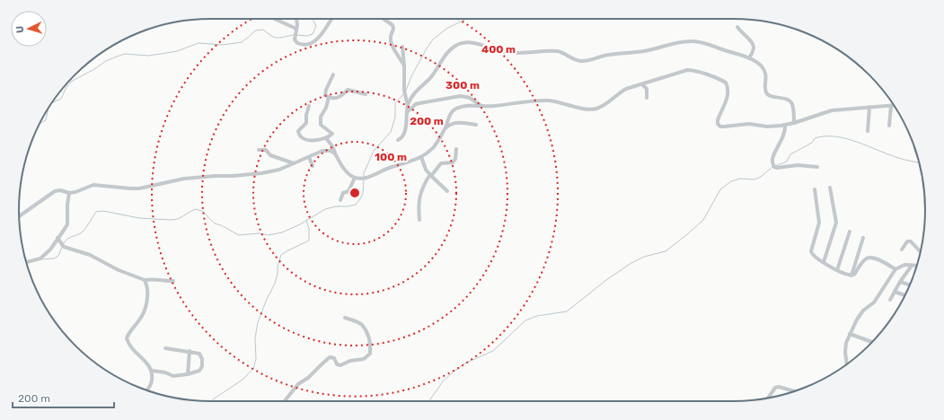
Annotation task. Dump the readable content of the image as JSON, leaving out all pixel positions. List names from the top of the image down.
{
  "scale_bar": "200 m",
  "north": "left",
  "rings": [
    "400 m",
    "300 m",
    "200 m",
    "100 m"
  ]
}
